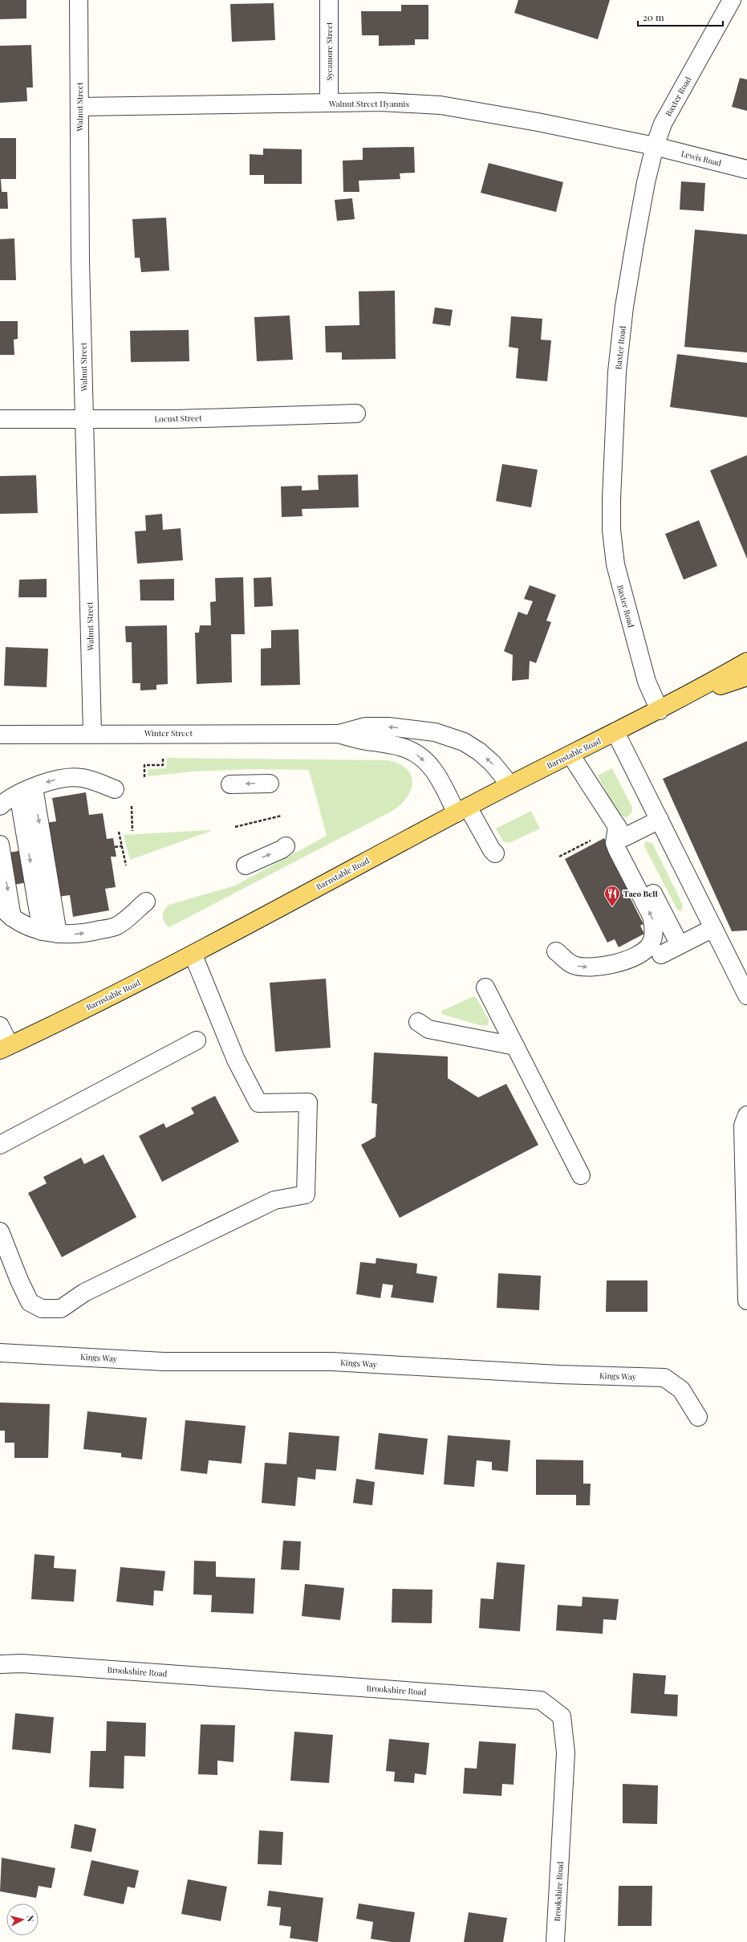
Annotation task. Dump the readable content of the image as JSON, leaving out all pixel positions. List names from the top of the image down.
{
  "streets": {
    "main road": ["Barnstable Road"],
    "street": [
      "Sycamore Street",
      "Baxter Road",
      "Walnut Street Hyannis",
      "Walnut Street",
      "Lewis Road",
      "Locust Street",
      "Winter Street",
      "Kings Way",
      "Brookshire Road"
    ]
  },
  "crossings": [
    ["Sycamore Street", "Walnut Street Hyannis"],
    ["Baxter Road", "Walnut Street Hyannis"],
    ["Baxter Road", "Lewis Road"],
    ["Baxter Road", "Barnstable Road"],
    ["Walnut Street Hyannis", "Walnut Street"],
    ["Walnut Street Hyannis", "Lewis Road"],
    ["Walnut Street", "Locust Street"],
    ["Walnut Street", "Winter Street"],
    ["Winter Street", "Barnstable Road"]
  ],
  "places": {
    "restaurant": ["Taco Bell"]
  },
  "scale_bar": "20 m",
  "north": "right"
}
